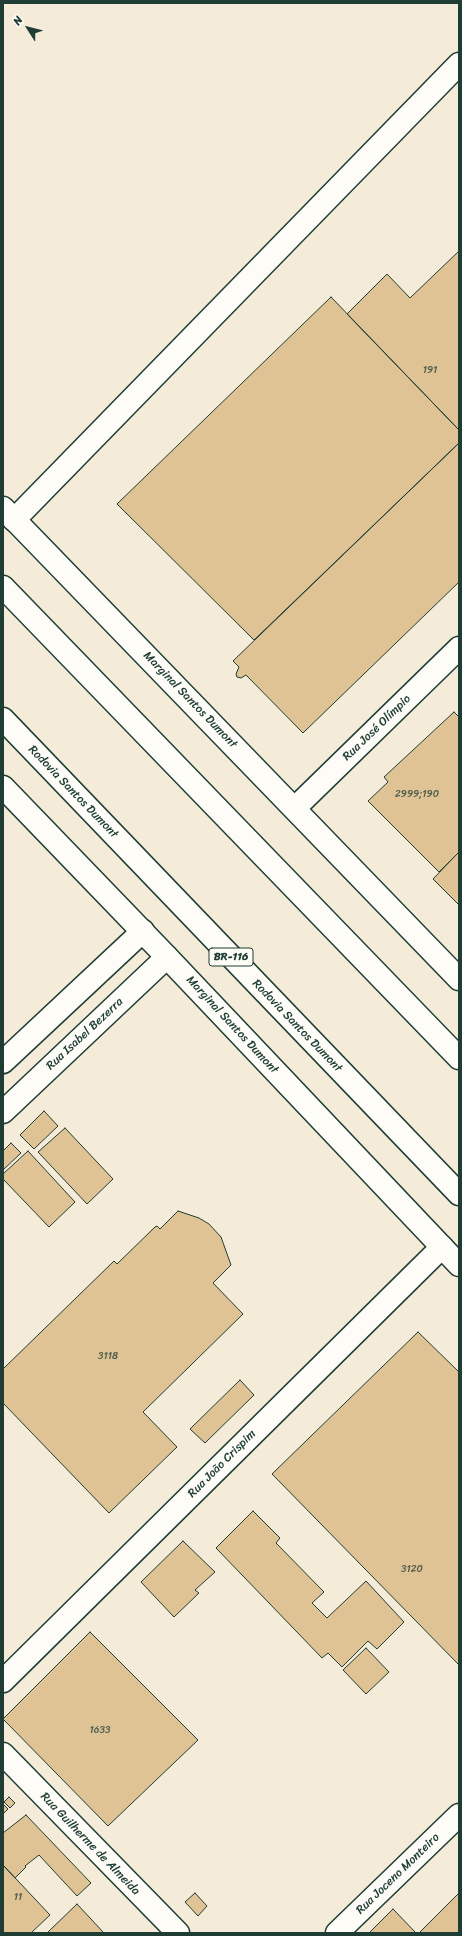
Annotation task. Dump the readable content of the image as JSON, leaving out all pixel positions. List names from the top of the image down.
{
  "streets": {
    "main road": [
      "Marginal Santos Dumont",
      "Rua José Olímpio",
      "Rodovia Santos Dumont",
      "BR-116",
      "Rua Isabel Bezerra",
      "Rua João Crispim",
      "Rua Guilherme de Almeida",
      "Rua Joceno Monteiro"
    ]
  },
  "crossings": [
    ["Marginal Santos Dumont", "Rua José Olímpio"],
    ["Marginal Santos Dumont", "Rua Isabel Bezerra"],
    ["Marginal Santos Dumont", "Rua João Crispim"]
  ],
  "house_numbers": [
    "191",
    "2999;190",
    "3118",
    "3120",
    "1633",
    "11"
  ],
  "north": "top left"
}
